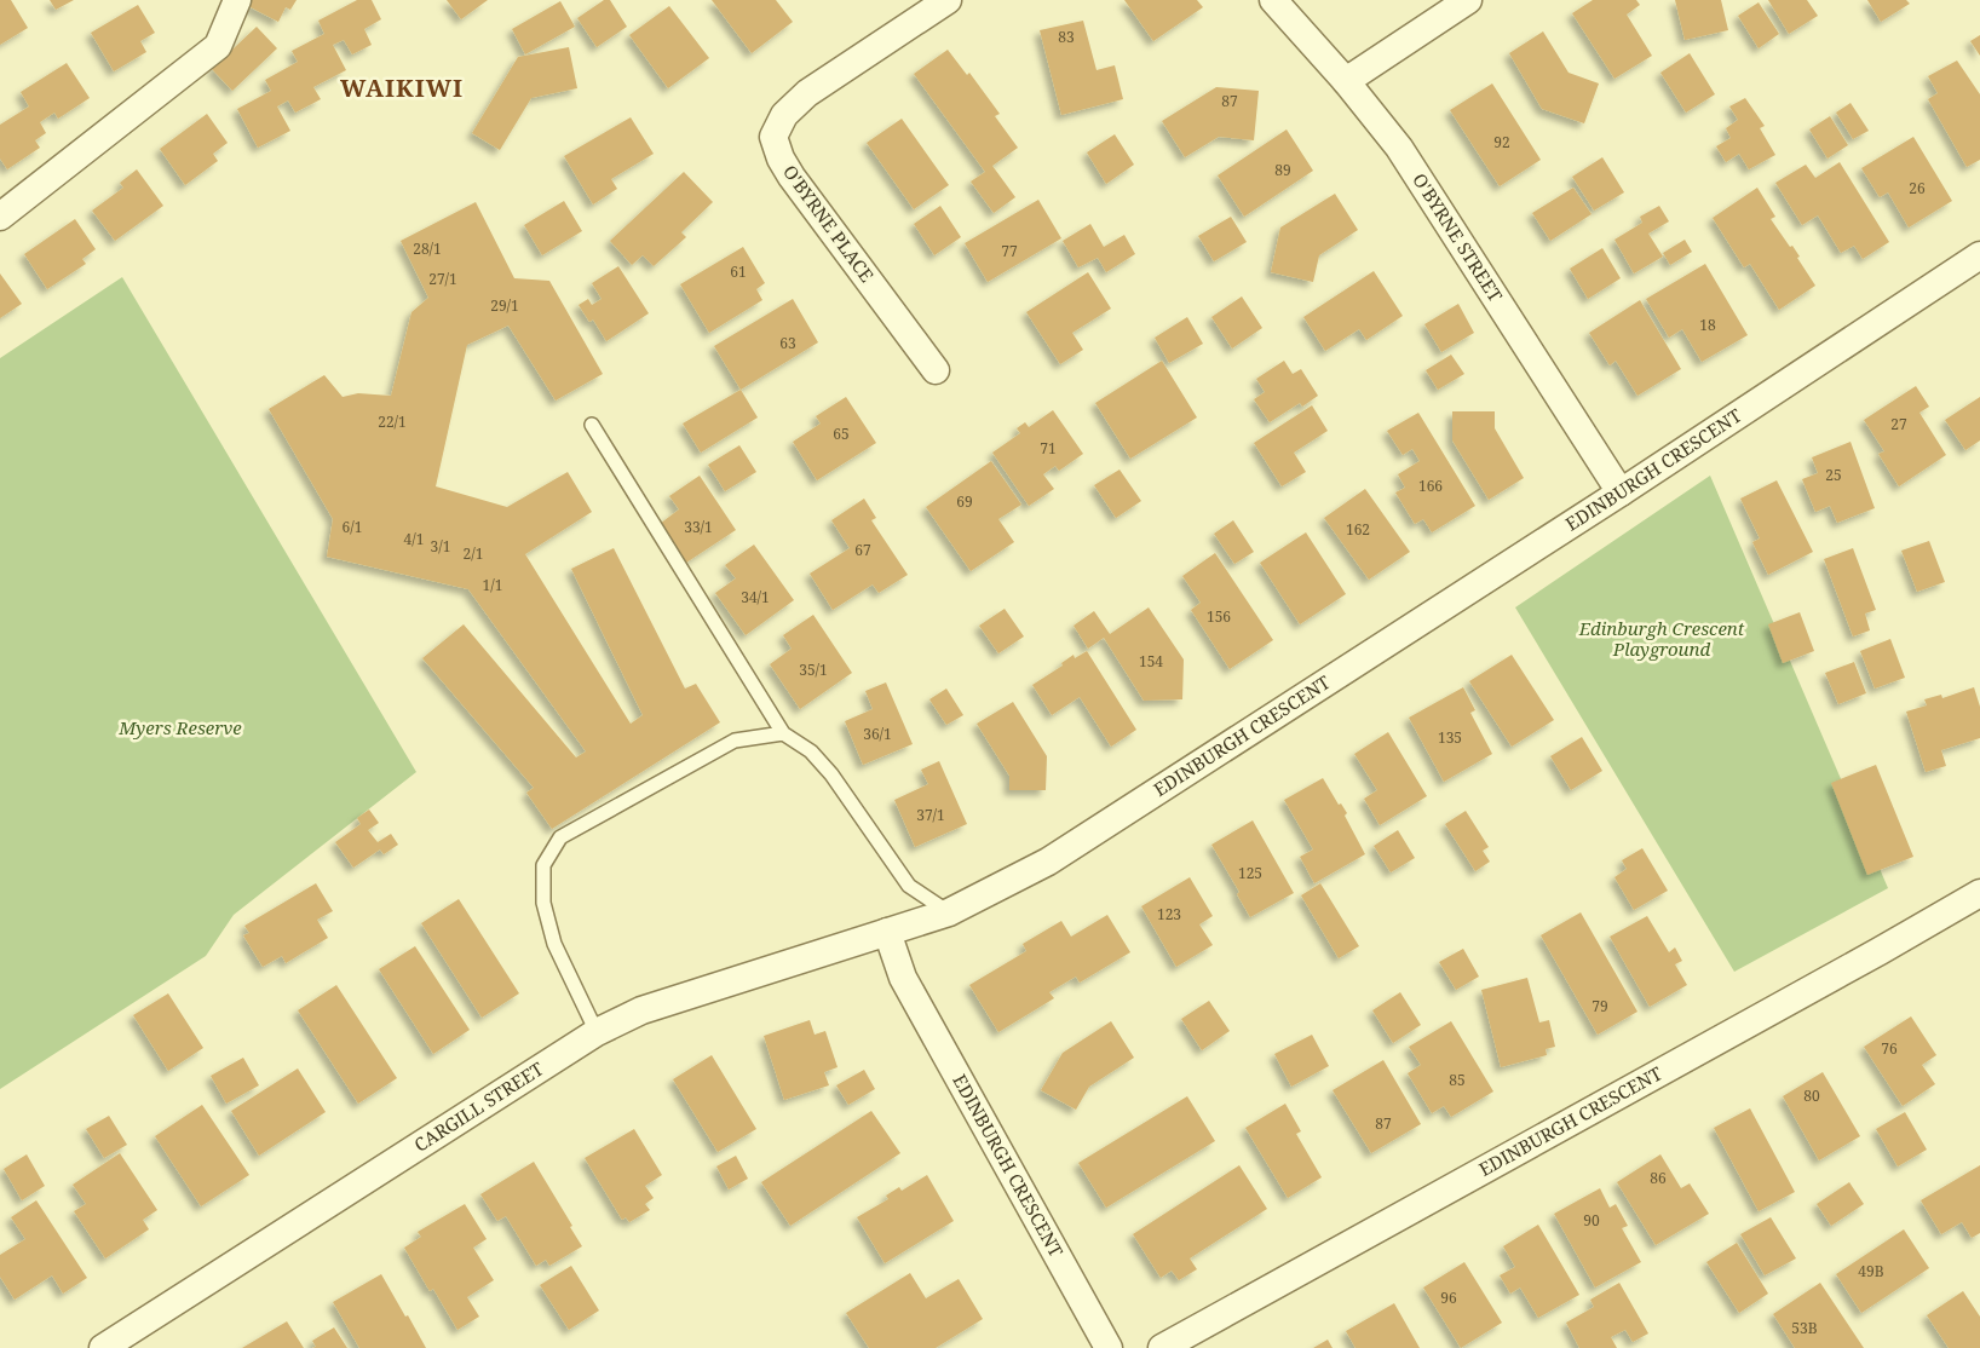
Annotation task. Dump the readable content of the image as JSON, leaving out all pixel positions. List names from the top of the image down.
{
  "streets": {
    "street": [
      "O'BYRNE PLACE",
      "O'BYRNE STREET",
      "EDINBURGH CRESCENT",
      "CARGILL STREET"
    ]
  },
  "crossings": [
    ["O'BYRNE STREET", "EDINBURGH CRESCENT"],
    ["EDINBURGH CRESCENT", "CARGILL STREET"]
  ],
  "districts": ["WAIKIWI"],
  "parks": ["Edinburgh Crescent Playground", "Myers Reserve"],
  "house_numbers": [
    "83",
    "87",
    "92",
    "89",
    "26",
    "28/1",
    "77",
    "61",
    "27/1",
    "29/1",
    "18",
    "63",
    "22/1",
    "27",
    "65",
    "71",
    "25",
    "166",
    "69",
    "6/1",
    "33/1",
    "162",
    "4/1",
    "3/1",
    "67",
    "2/1",
    "1/1",
    "34/1",
    "156",
    "154",
    "35/1",
    "36/1",
    "135",
    "37/1",
    "125",
    "123",
    "79",
    "76",
    "85",
    "80",
    "87",
    "86",
    "90",
    "49B",
    "96",
    "53B"
  ]
}
